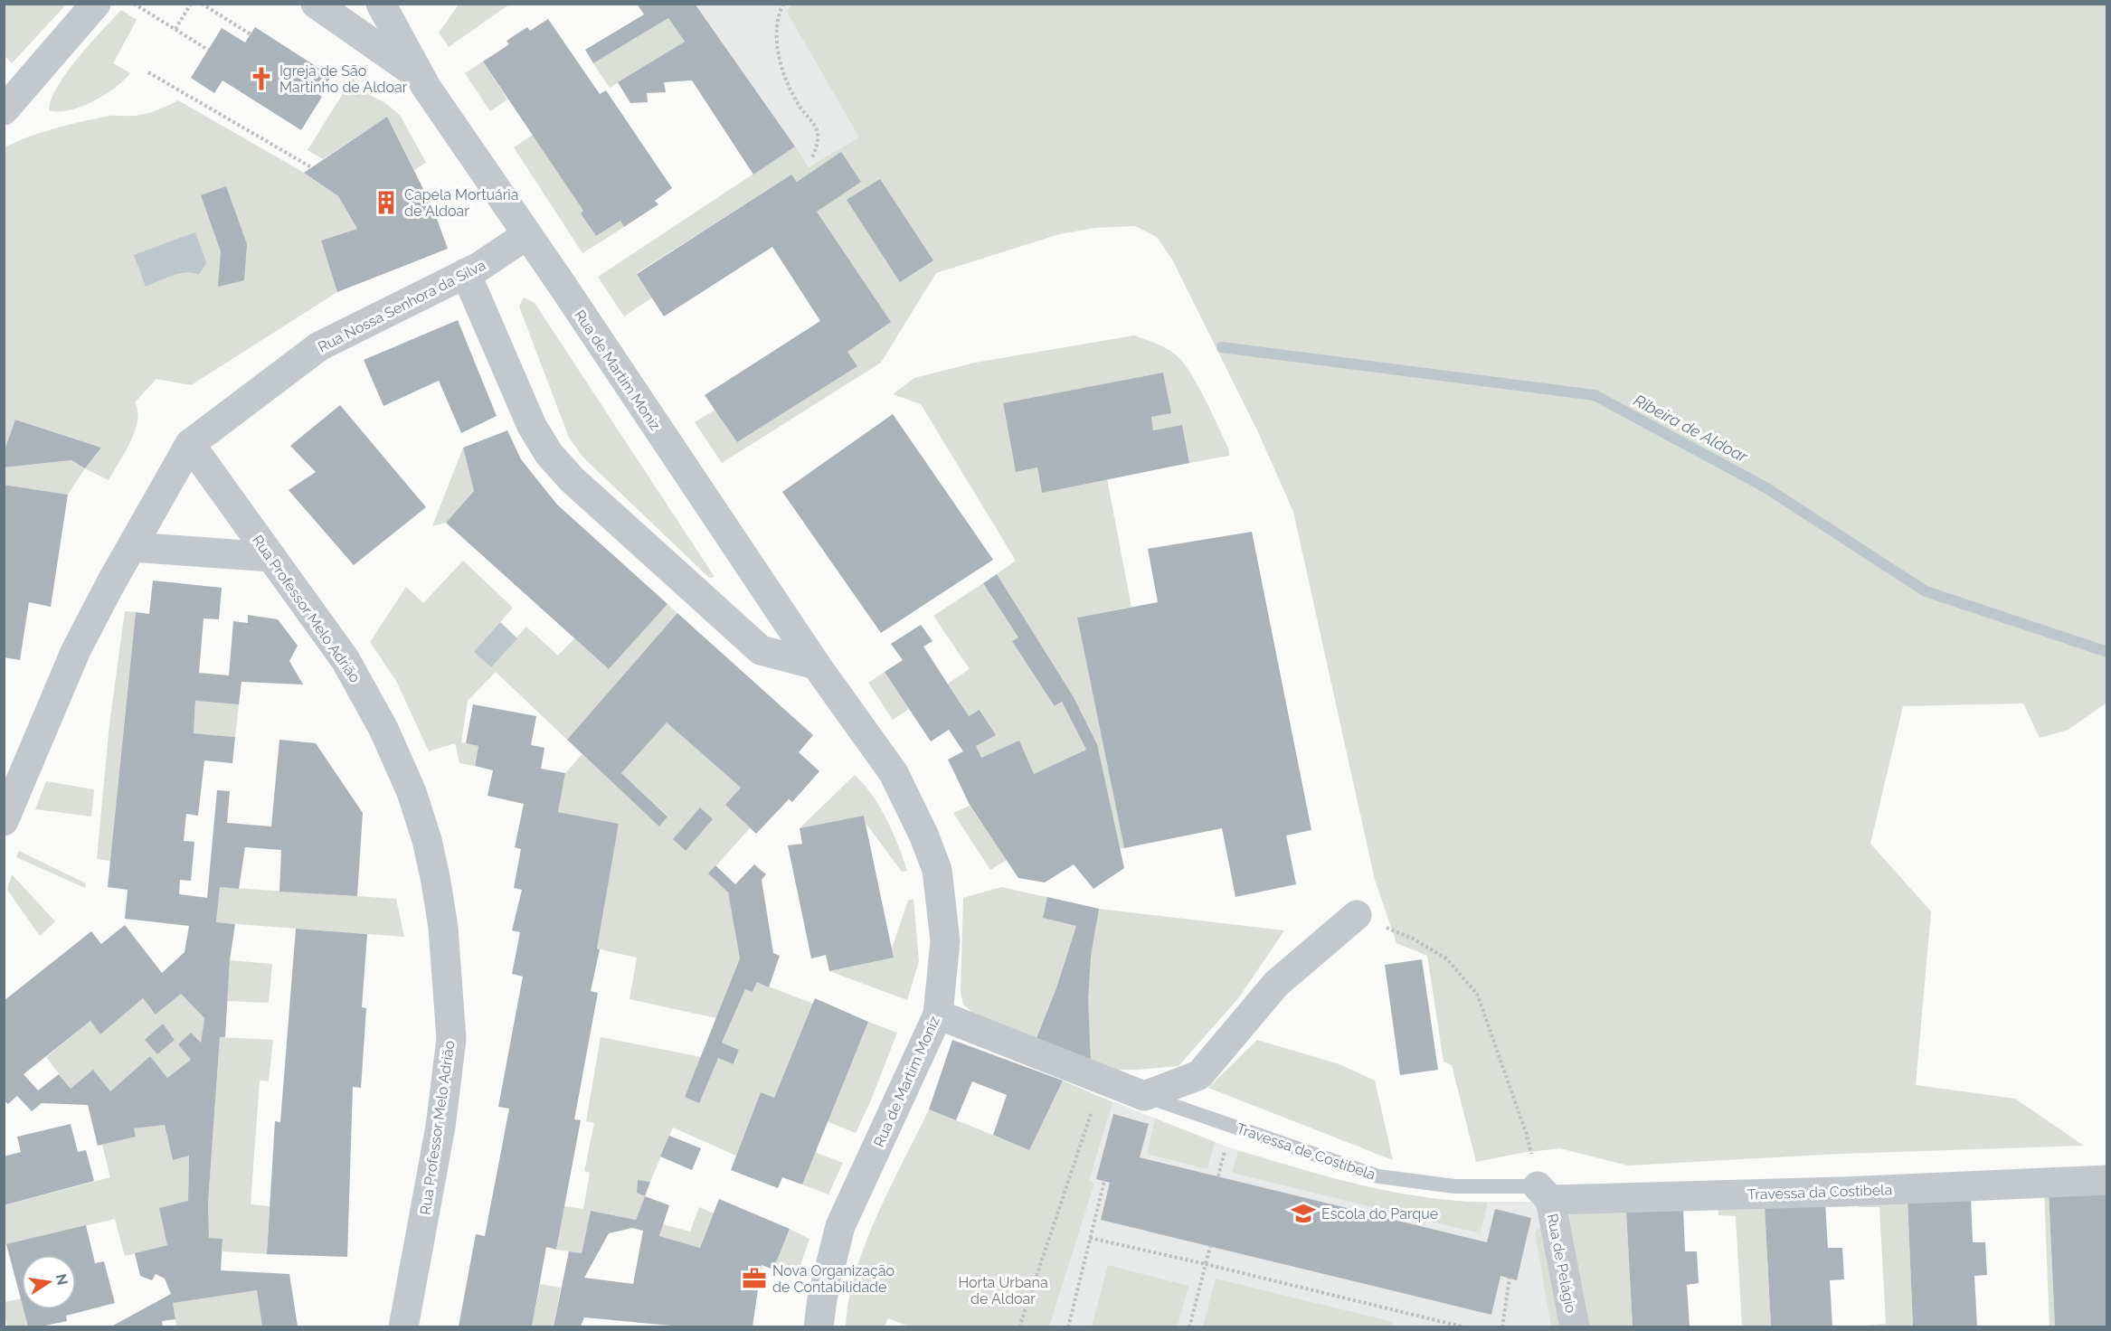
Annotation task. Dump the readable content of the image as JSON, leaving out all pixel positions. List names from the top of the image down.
{
  "streets": {
    "street": [
      "Rua Nossa Senhora da Silva",
      "Rua de Martim Moniz",
      "Rua Professor Melo Adrião",
      "Travessa de Costibela",
      "Travessa da Costibela",
      "Rua de Pelágio"
    ]
  },
  "crossings": [
    ["Rua Nossa Senhora da Silva", "Rua de Martim Moniz"],
    ["Rua Nossa Senhora da Silva", "Rua Professor Melo Adrião"],
    ["Rua de Martim Moniz", "Travessa de Costibela"],
    ["Travessa de Costibela", "Travessa da Costibela"],
    ["Travessa de Costibela", "Rua de Pelágio"],
    ["Travessa da Costibela", "Rua de Pelágio"]
  ],
  "water": ["Ribeira de Aldoar"],
  "parks": ["Horta Urbana de Aldoar"],
  "places": {
    "church": ["Igreja de São Martinho de Aldoar"],
    "building": ["Capela Mortuária de Aldoar"],
    "school or university": ["Escola do Parque"],
    "office": ["Nova Organização de Contabilidade"]
  },
  "north": "right"
}
